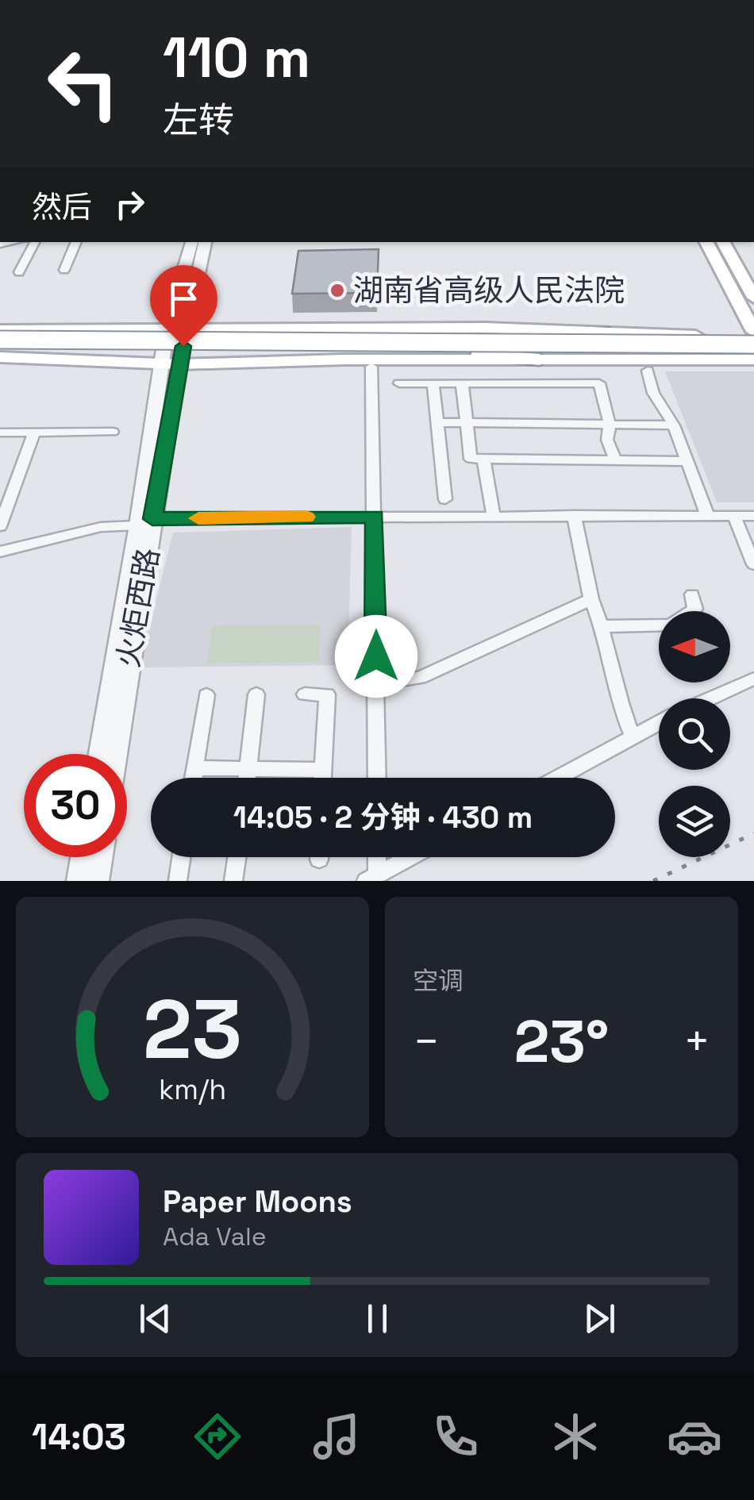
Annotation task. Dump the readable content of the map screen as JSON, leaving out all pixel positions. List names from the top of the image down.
{
  "streets": {
    "street": ["火炬西路"]
  },
  "places": ["湖南省高级人民法院"],
  "north": "left",
  "page": {
    "turn": ["110 m", "左转"],
    "then": "然后",
    "limit": "30",
    "trip": "14:05 · 2 分钟 · 430 m",
    "tile": "空调",
    "heat": ["−", "23°", "+"],
    "song": ["Paper Moons", "Ada Vale"],
    "tabs": "14:03",
    "gauge": ["23", "km/h"]
  }
}
